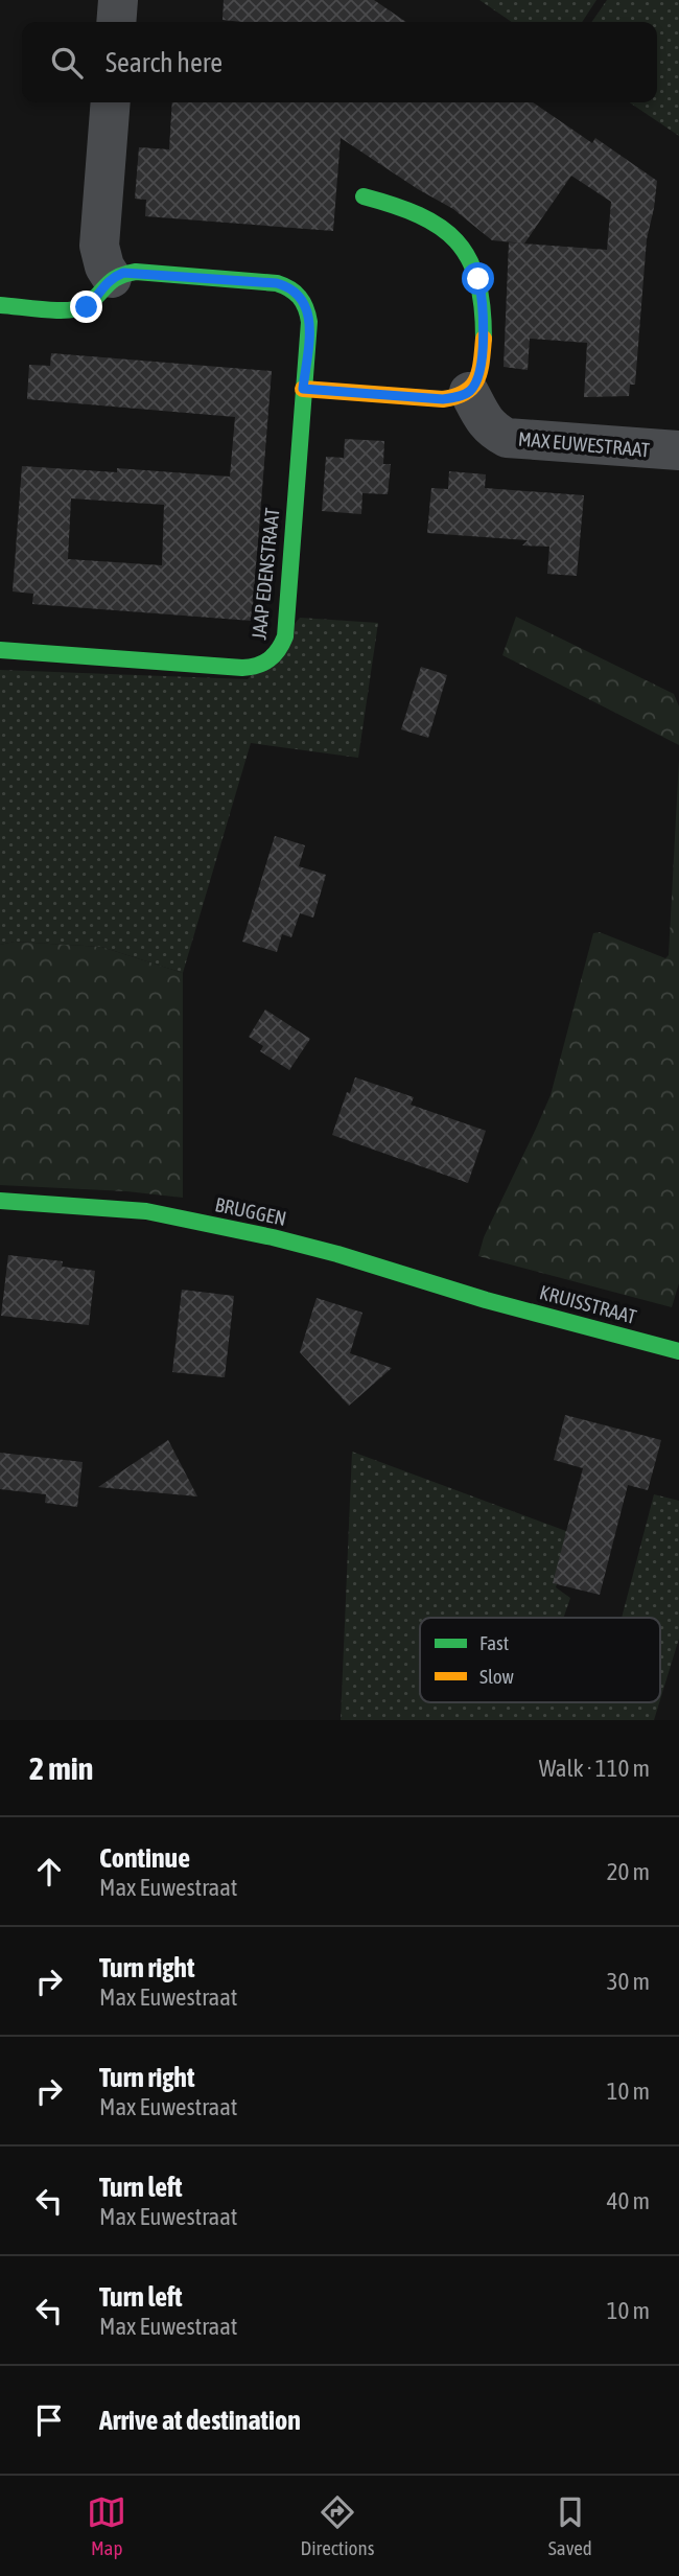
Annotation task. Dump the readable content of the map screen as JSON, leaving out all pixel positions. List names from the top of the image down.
{
  "streets": {
    "street": [
      "MAX EUWESTRAAT",
      "JAAP EDENSTRAAT",
      "BRUGGEN",
      "KRUISSTRAAT"
    ]
  },
  "crossings": [
    ["BRUGGEN", "KRUISSTRAAT"]
  ],
  "legend": ["Fast", "Slow"],
  "page": {
    "search": "Search here",
    "heading": ["2 min", "Walk · 110 m"],
    "list": [
      ["Continue", "Max Euwestraat", "20 m"],
      ["Turn right", "Max Euwestraat", "30 m"],
      ["Turn right", "Max Euwestraat", "10 m"],
      ["Turn left", "Max Euwestraat", "40 m"],
      ["Turn left", "Max Euwestraat", "10 m"],
      "Arrive at destination"
    ],
    "nav": ["Map", "Directions", "Saved"]
  }
}
